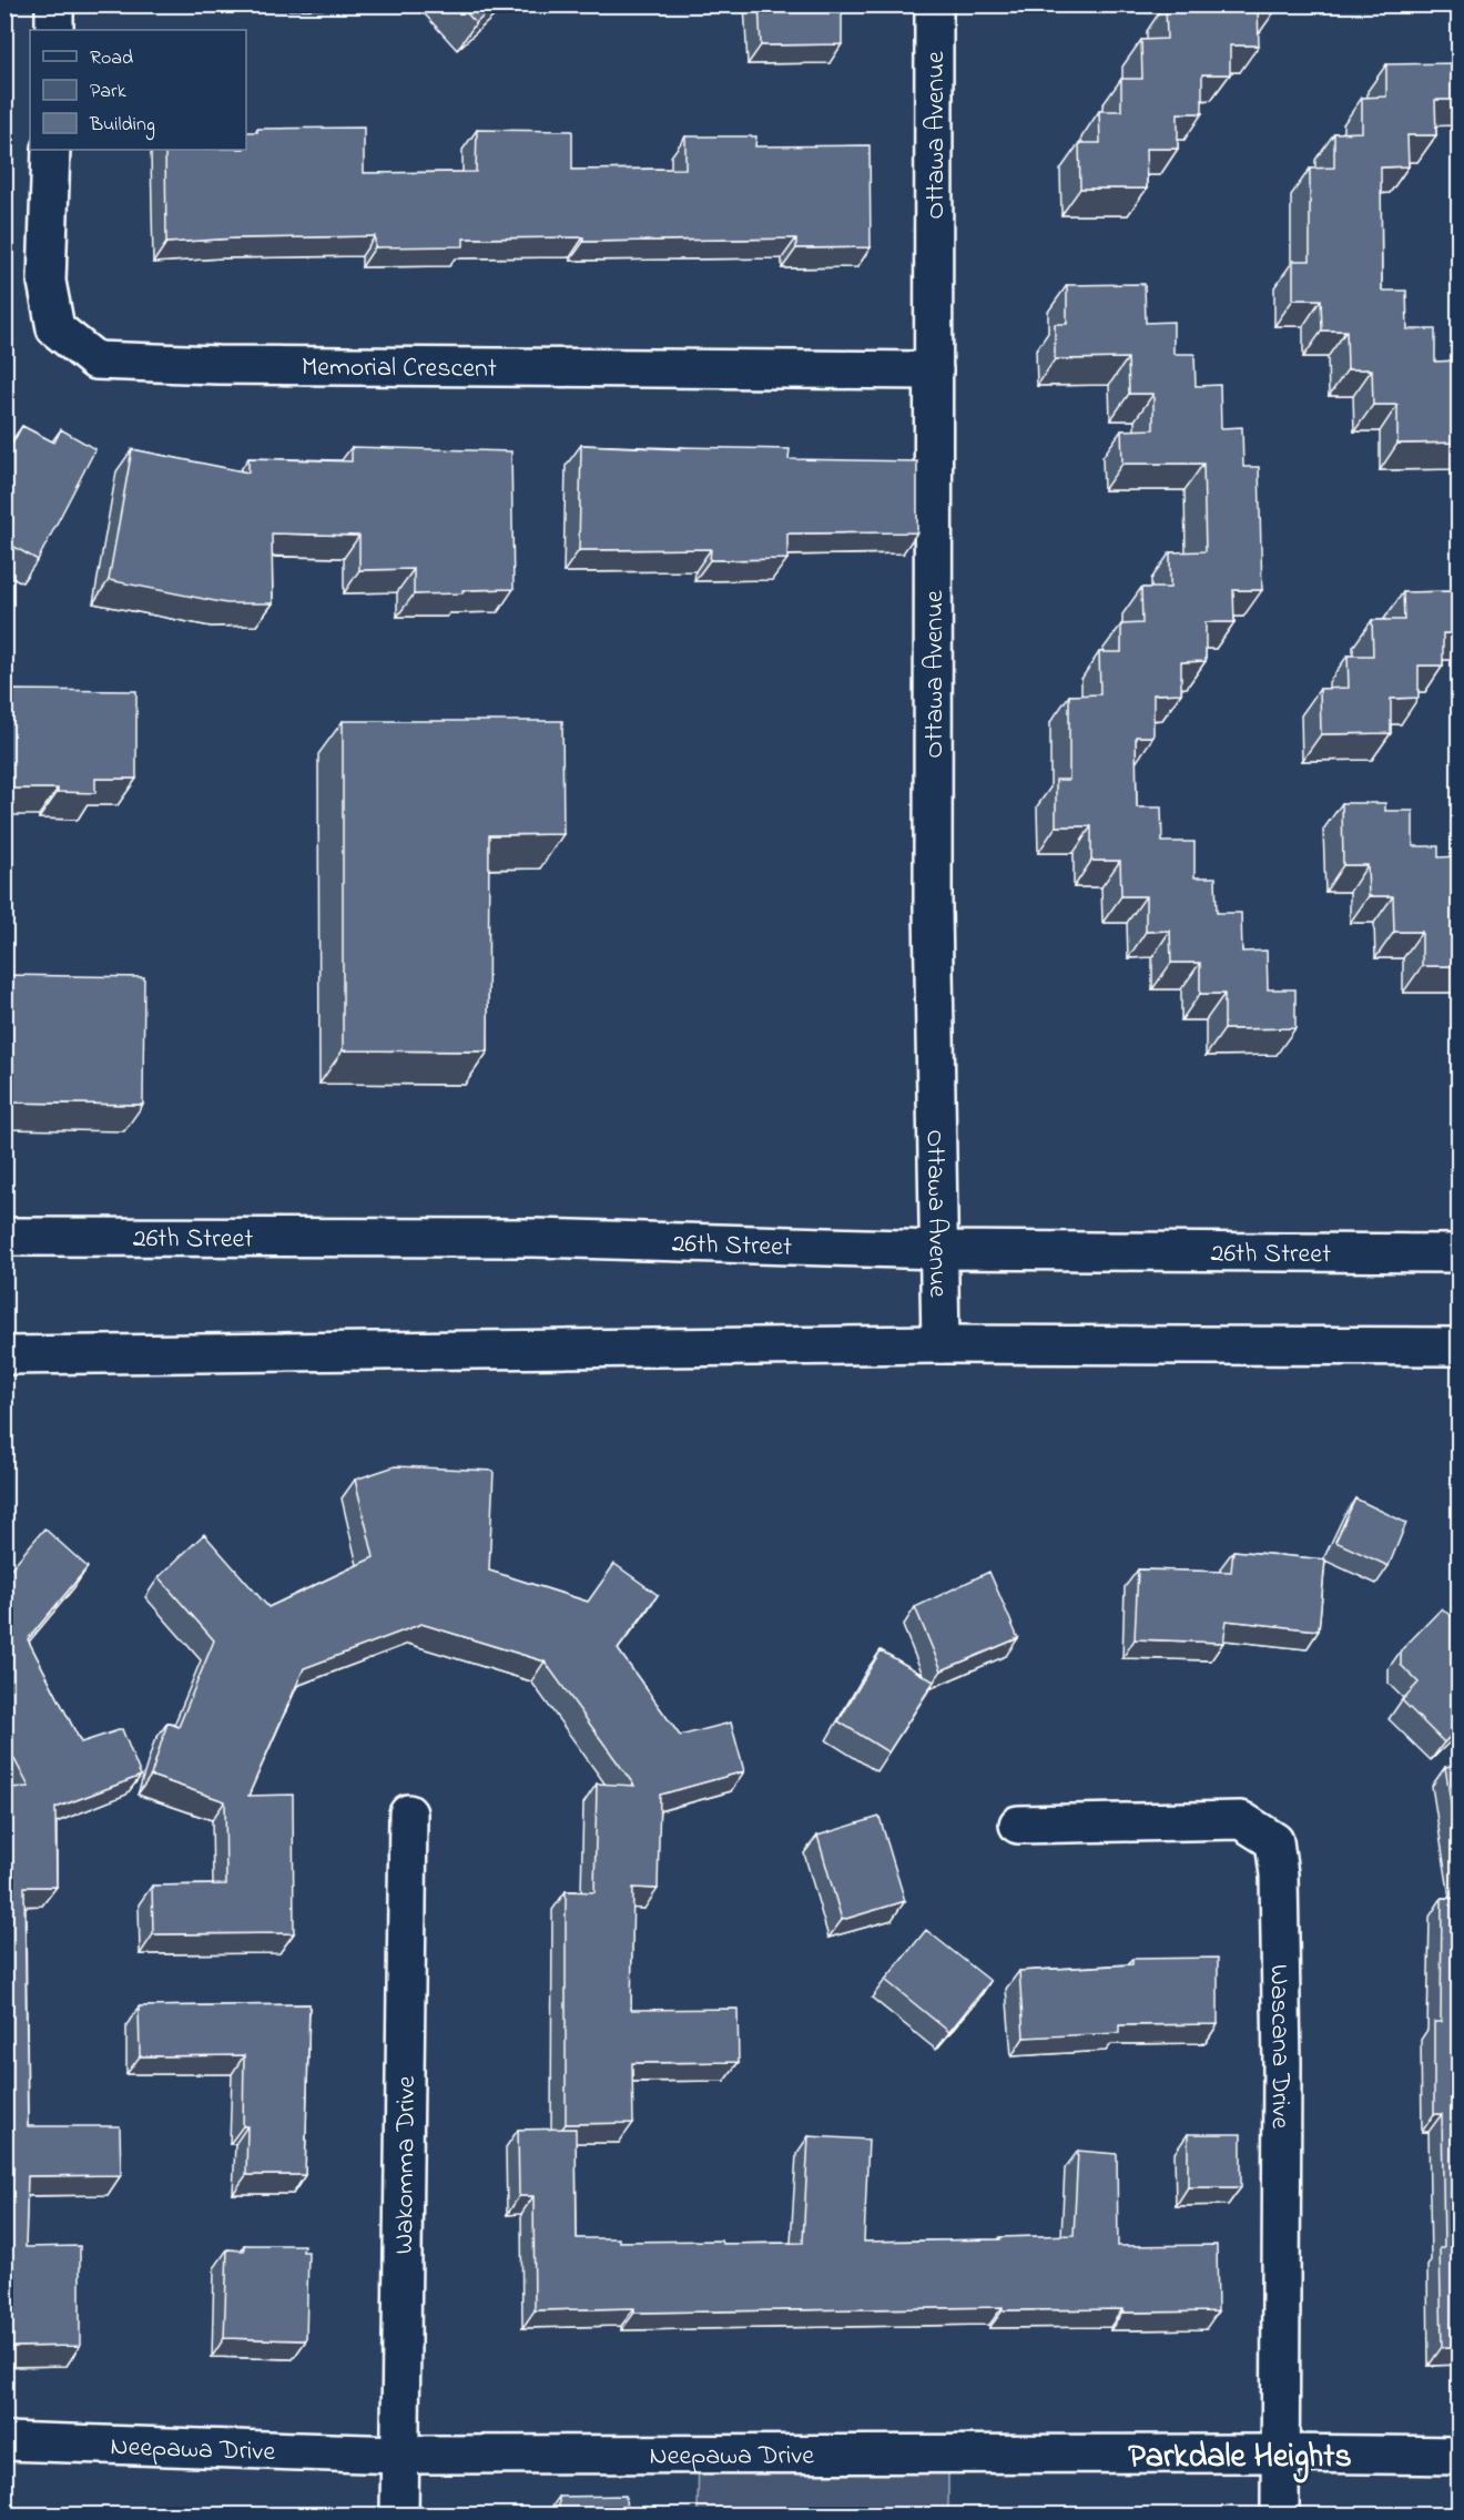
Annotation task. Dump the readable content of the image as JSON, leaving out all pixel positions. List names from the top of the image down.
{
  "streets": {
    "street": [
      "Ottawa Avenue",
      "Memorial Crescent",
      "26th Street",
      "Wascana Drive",
      "Wakomma Drive",
      "Neepawa Drive"
    ]
  },
  "crossings": [
    ["Ottawa Avenue", "Memorial Crescent"],
    ["Ottawa Avenue", "26th Street"],
    ["Wascana Drive", "Neepawa Drive"],
    ["Wakomma Drive", "Neepawa Drive"]
  ],
  "districts": ["Parkdale Heights"],
  "legend": ["Road", "Park", "Building"]
}
